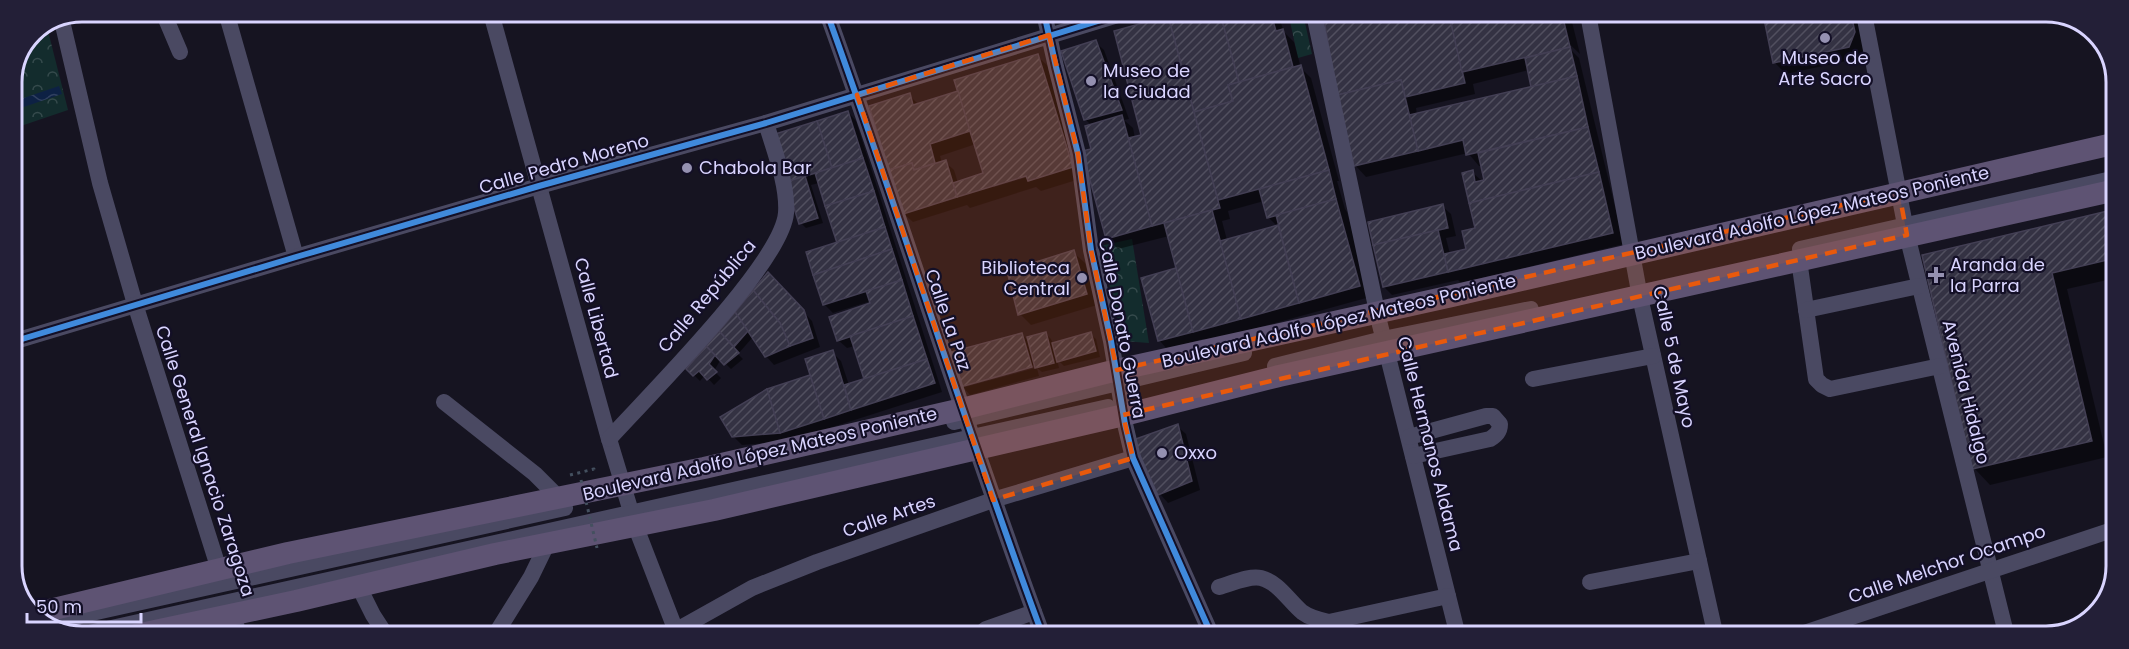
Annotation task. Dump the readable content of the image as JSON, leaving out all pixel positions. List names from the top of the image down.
{
  "streets": {
    "main road": ["Boulevard Adolfo López Mateos Poniente"],
    "street": [
      "Calle Pedro Moreno",
      "Calle República",
      "Calle Libertad",
      "Calle La Paz",
      "Calle Donato Guerra",
      "Calle 5 de Mayo",
      "Avenida Hidalgo",
      "Calle Hermanos Aldama",
      "Calle General Ignacio Zaragoza",
      "Calle Artes",
      "Calle Melchor Ocampo"
    ]
  },
  "crossings": [
    ["Calle Pedro Moreno", "Calle República"],
    ["Calle Pedro Moreno", "Calle Libertad"],
    ["Calle Pedro Moreno", "Calle La Paz"],
    ["Calle Pedro Moreno", "Calle Donato Guerra"],
    ["Calle Pedro Moreno", "Calle General Ignacio Zaragoza"],
    ["Boulevard Adolfo López Mateos Poniente", "Calle Libertad"],
    ["Boulevard Adolfo López Mateos Poniente", "Calle La Paz"],
    ["Boulevard Adolfo López Mateos Poniente", "Calle Donato Guerra"],
    ["Boulevard Adolfo López Mateos Poniente", "Calle 5 de Mayo"],
    ["Boulevard Adolfo López Mateos Poniente", "Avenida Hidalgo"],
    ["Boulevard Adolfo López Mateos Poniente", "Calle Hermanos Aldama"],
    ["Boulevard Adolfo López Mateos Poniente", "Calle General Ignacio Zaragoza"],
    ["Calle República", "Calle Libertad"],
    ["Calle La Paz", "Calle Artes"],
    ["Calle Donato Guerra", "Calle Artes"],
    ["Avenida Hidalgo", "Calle Melchor Ocampo"]
  ],
  "places": {
    "other": [
      "Museo de Arte Sacro",
      "Museo de la Ciudad",
      "Chabola Bar",
      "Biblioteca Central",
      "Oxxo"
    ],
    "health": ["Aranda de la Parra"]
  },
  "scale_bar": "50 m"
}
